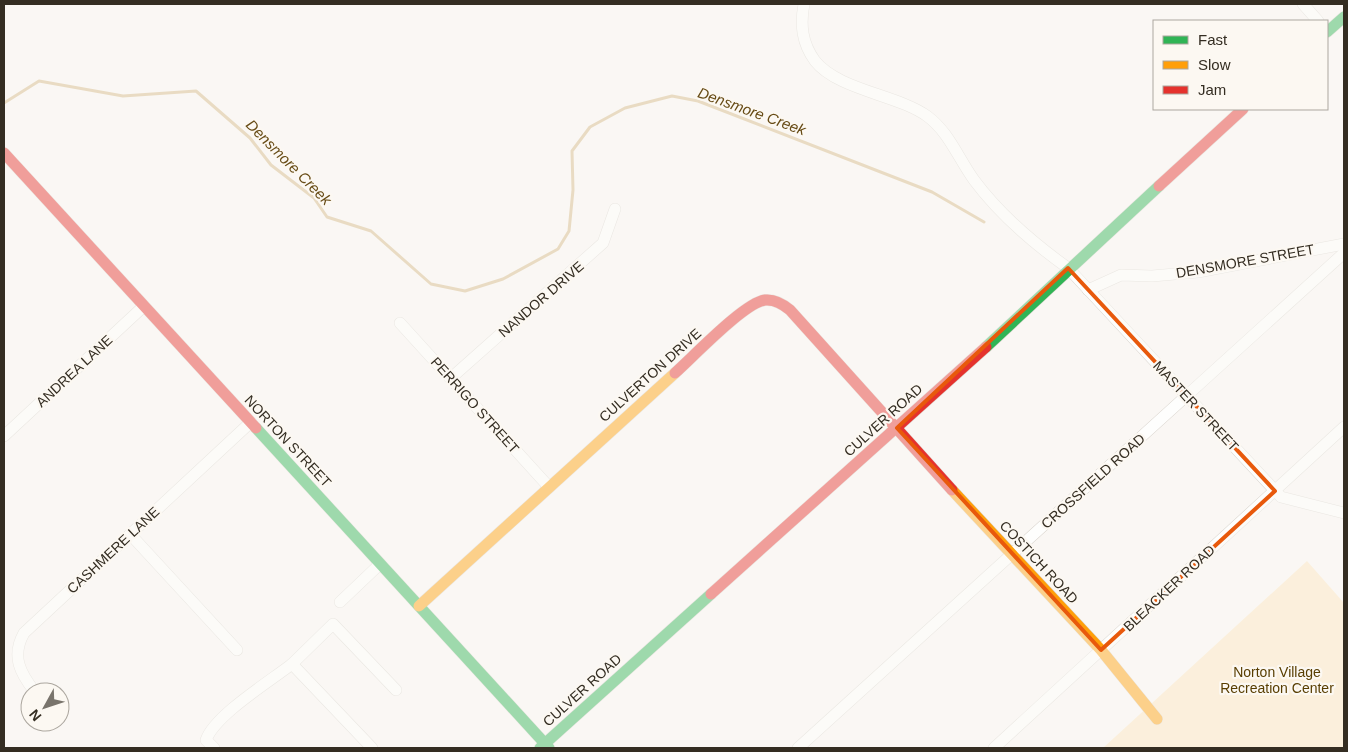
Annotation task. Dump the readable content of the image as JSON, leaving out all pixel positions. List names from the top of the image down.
{
  "streets": {
    "main road": [
      "CULVERTON DRIVE",
      "CULVER ROAD",
      "NORTON STREET",
      "COSTICH ROAD"
    ],
    "street": [
      "DENSMORE STREET",
      "NANDOR DRIVE",
      "ANDREA LANE",
      "PERRIGO STREET",
      "MASTER STREET",
      "CROSSFIELD ROAD",
      "CASHMERE LANE",
      "BLEACKER ROAD"
    ]
  },
  "crossings": [
    ["DENSMORE STREET", "MASTER STREET"],
    ["NANDOR DRIVE", "PERRIGO STREET"],
    ["ANDREA LANE", "NORTON STREET"],
    ["CULVERTON DRIVE", "PERRIGO STREET"],
    ["CULVERTON DRIVE", "CULVER ROAD"],
    ["CULVERTON DRIVE", "NORTON STREET"],
    ["CULVERTON DRIVE", "COSTICH ROAD"],
    ["MASTER STREET", "CULVER ROAD"],
    ["MASTER STREET", "CROSSFIELD ROAD"],
    ["MASTER STREET", "BLEACKER ROAD"],
    ["CULVER ROAD", "NORTON STREET"],
    ["CULVER ROAD", "COSTICH ROAD"],
    ["NORTON STREET", "CASHMERE LANE"],
    ["CROSSFIELD ROAD", "COSTICH ROAD"],
    ["COSTICH ROAD", "BLEACKER ROAD"]
  ],
  "water": ["Densmore Creek"],
  "parks": ["Norton Village Recreation Center"],
  "legend": ["Fast", "Slow", "Jam"],
  "north": "bottom left"
}
